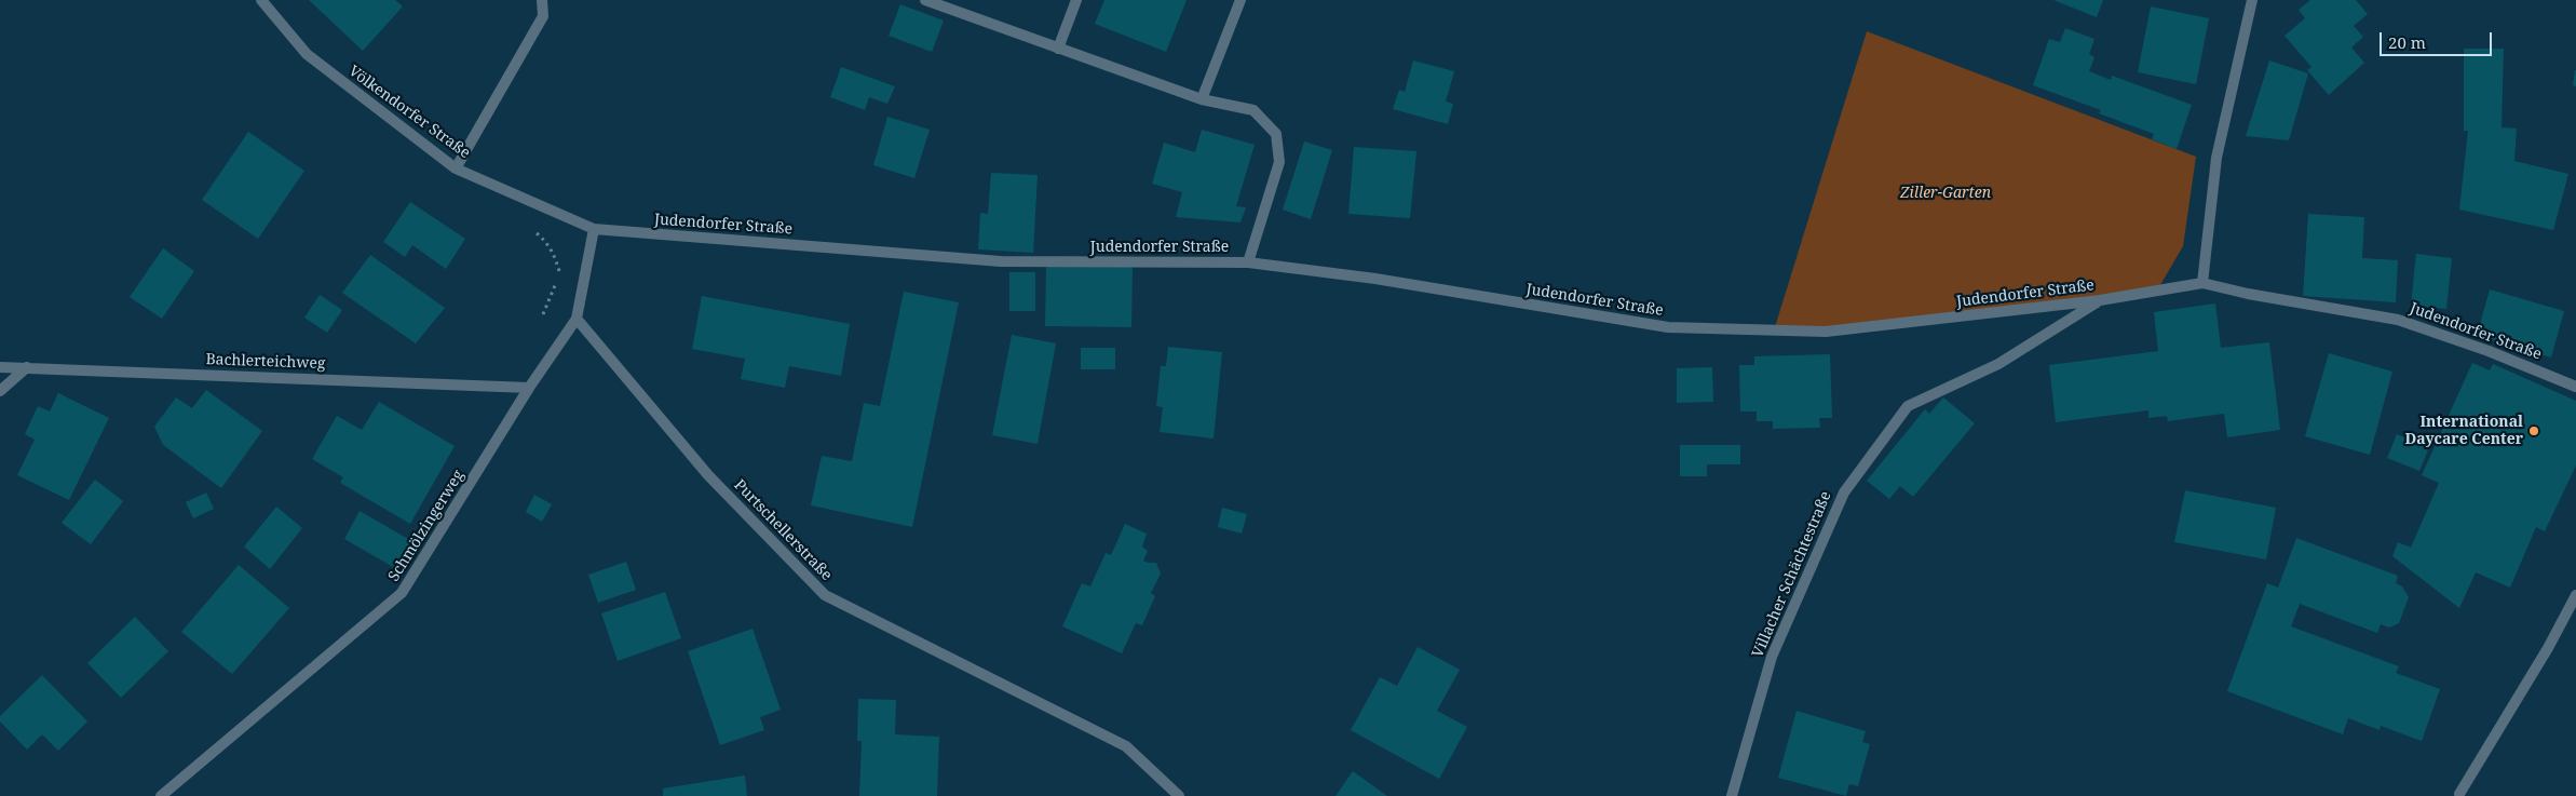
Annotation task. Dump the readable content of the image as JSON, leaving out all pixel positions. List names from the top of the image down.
{
  "streets": {
    "street": [
      "Völkendorfer Straße",
      "Judendorfer Straße",
      "Bachlerteichweg",
      "Schmölzingerweg",
      "Purtschellerstraße",
      "Villacher Schächtestraße"
    ]
  },
  "crossings": [
    ["Völkendorfer Straße", "Judendorfer Straße"],
    ["Judendorfer Straße", "Villacher Schächtestraße"],
    ["Bachlerteichweg", "Schmölzingerweg"],
    ["Schmölzingerweg", "Purtschellerstraße"]
  ],
  "parks": ["Ziller-Garten"],
  "places": ["International Daycare Center"],
  "scale_bar": "20 m"
}
